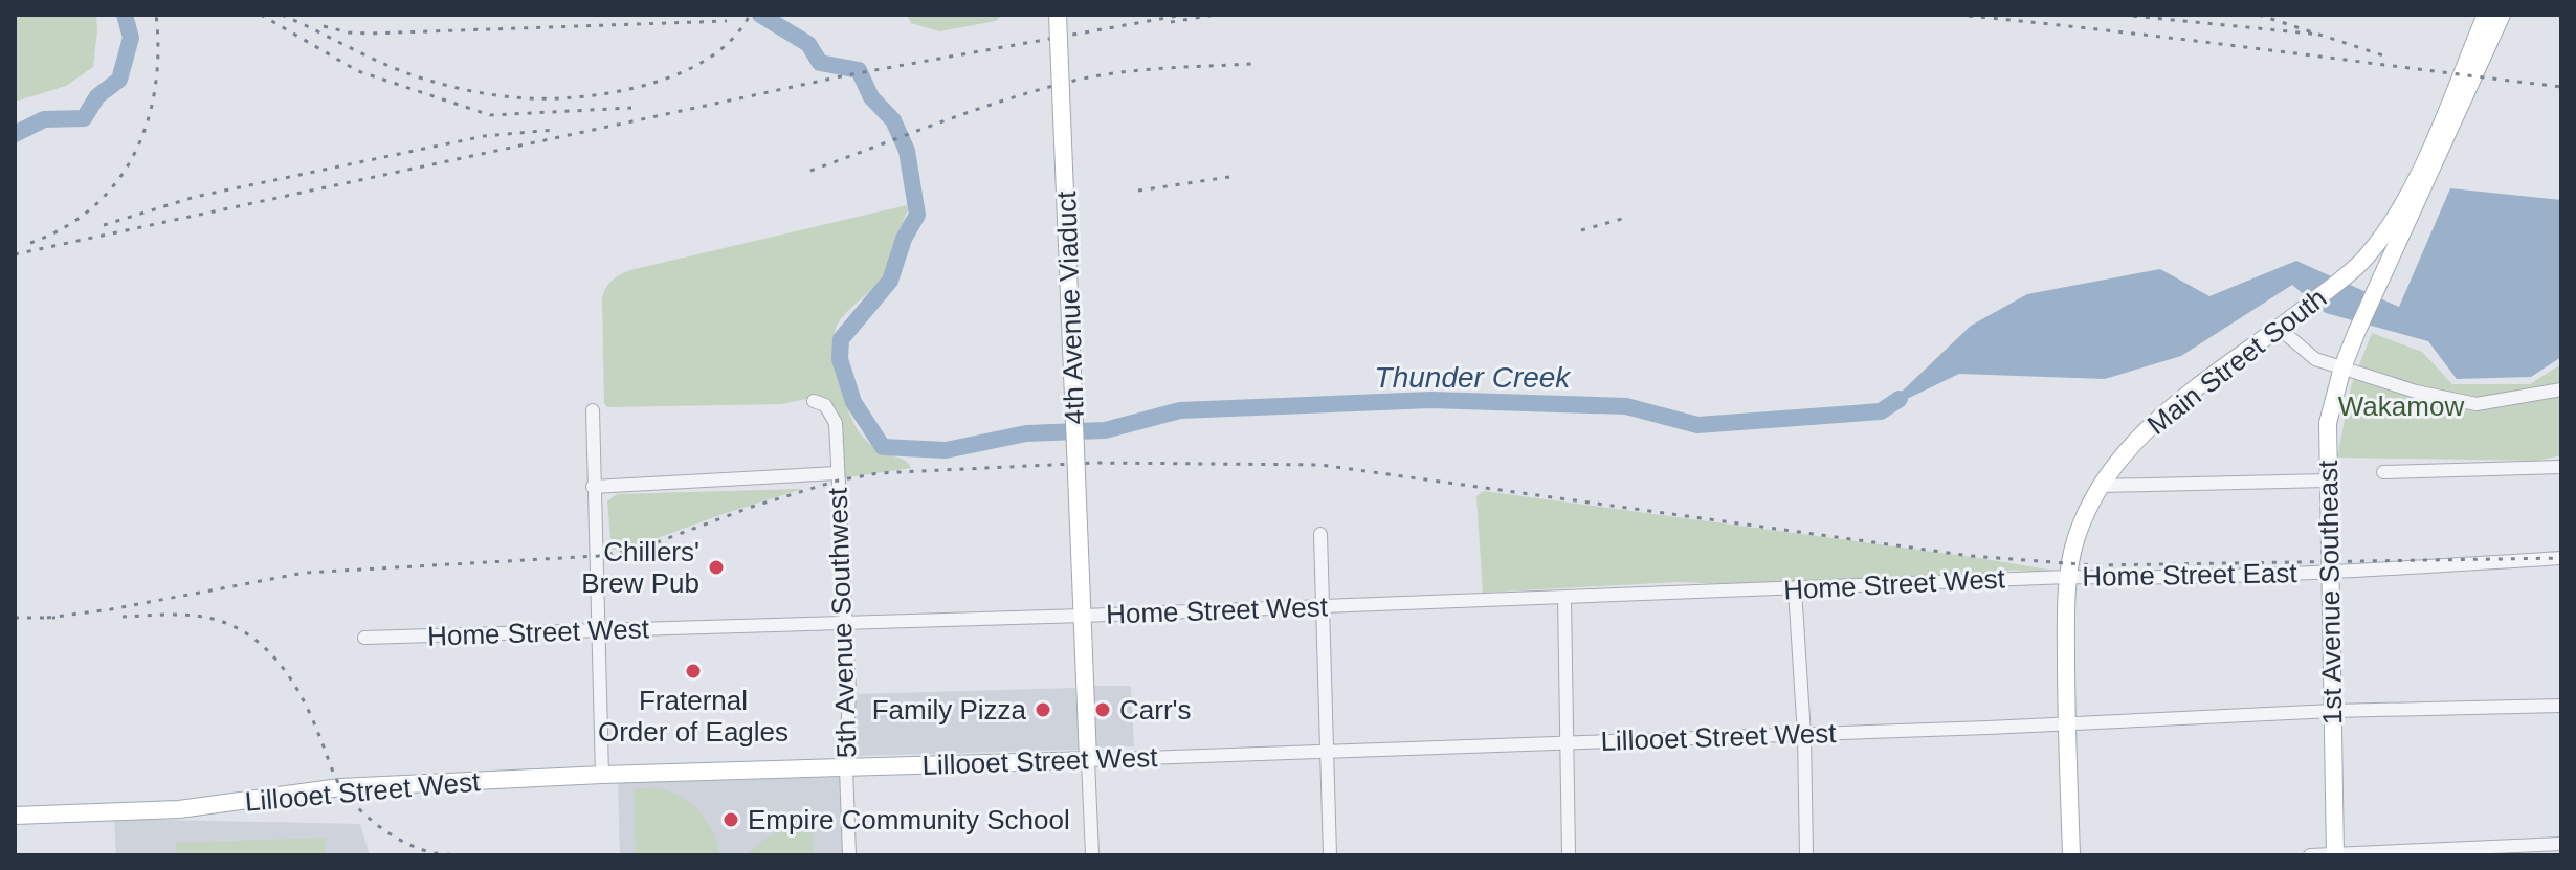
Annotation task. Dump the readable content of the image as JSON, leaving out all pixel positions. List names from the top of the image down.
{
  "streets": {
    "main road": [
      "4th Avenue Viaduct",
      "Main Street South",
      "1st Avenue Southeast",
      "Lillooet Street West"
    ],
    "street": ["Home Street East", "Home Street West", "5th Avenue Southwest"]
  },
  "crossings": [
    ["4th Avenue Viaduct", "Home Street West"],
    ["4th Avenue Viaduct", "Lillooet Street West"],
    ["Main Street South", "Home Street East"],
    ["Main Street South", "Home Street West"],
    ["Main Street South", "Lillooet Street West"],
    ["Home Street East", "Home Street West"],
    ["Home Street East", "1st Avenue Southeast"],
    ["Home Street West", "5th Avenue Southwest"],
    ["1st Avenue Southeast", "Lillooet Street West"],
    ["5th Avenue Southwest", "Lillooet Street West"]
  ],
  "water": ["Thunder Creek"],
  "parks": ["Wakamow"],
  "places": [
    "Chillers' Brew Pub",
    "Fraternal Order of Eagles",
    "Family Pizza",
    "Carr's",
    "Empire Community School"
  ]
}
